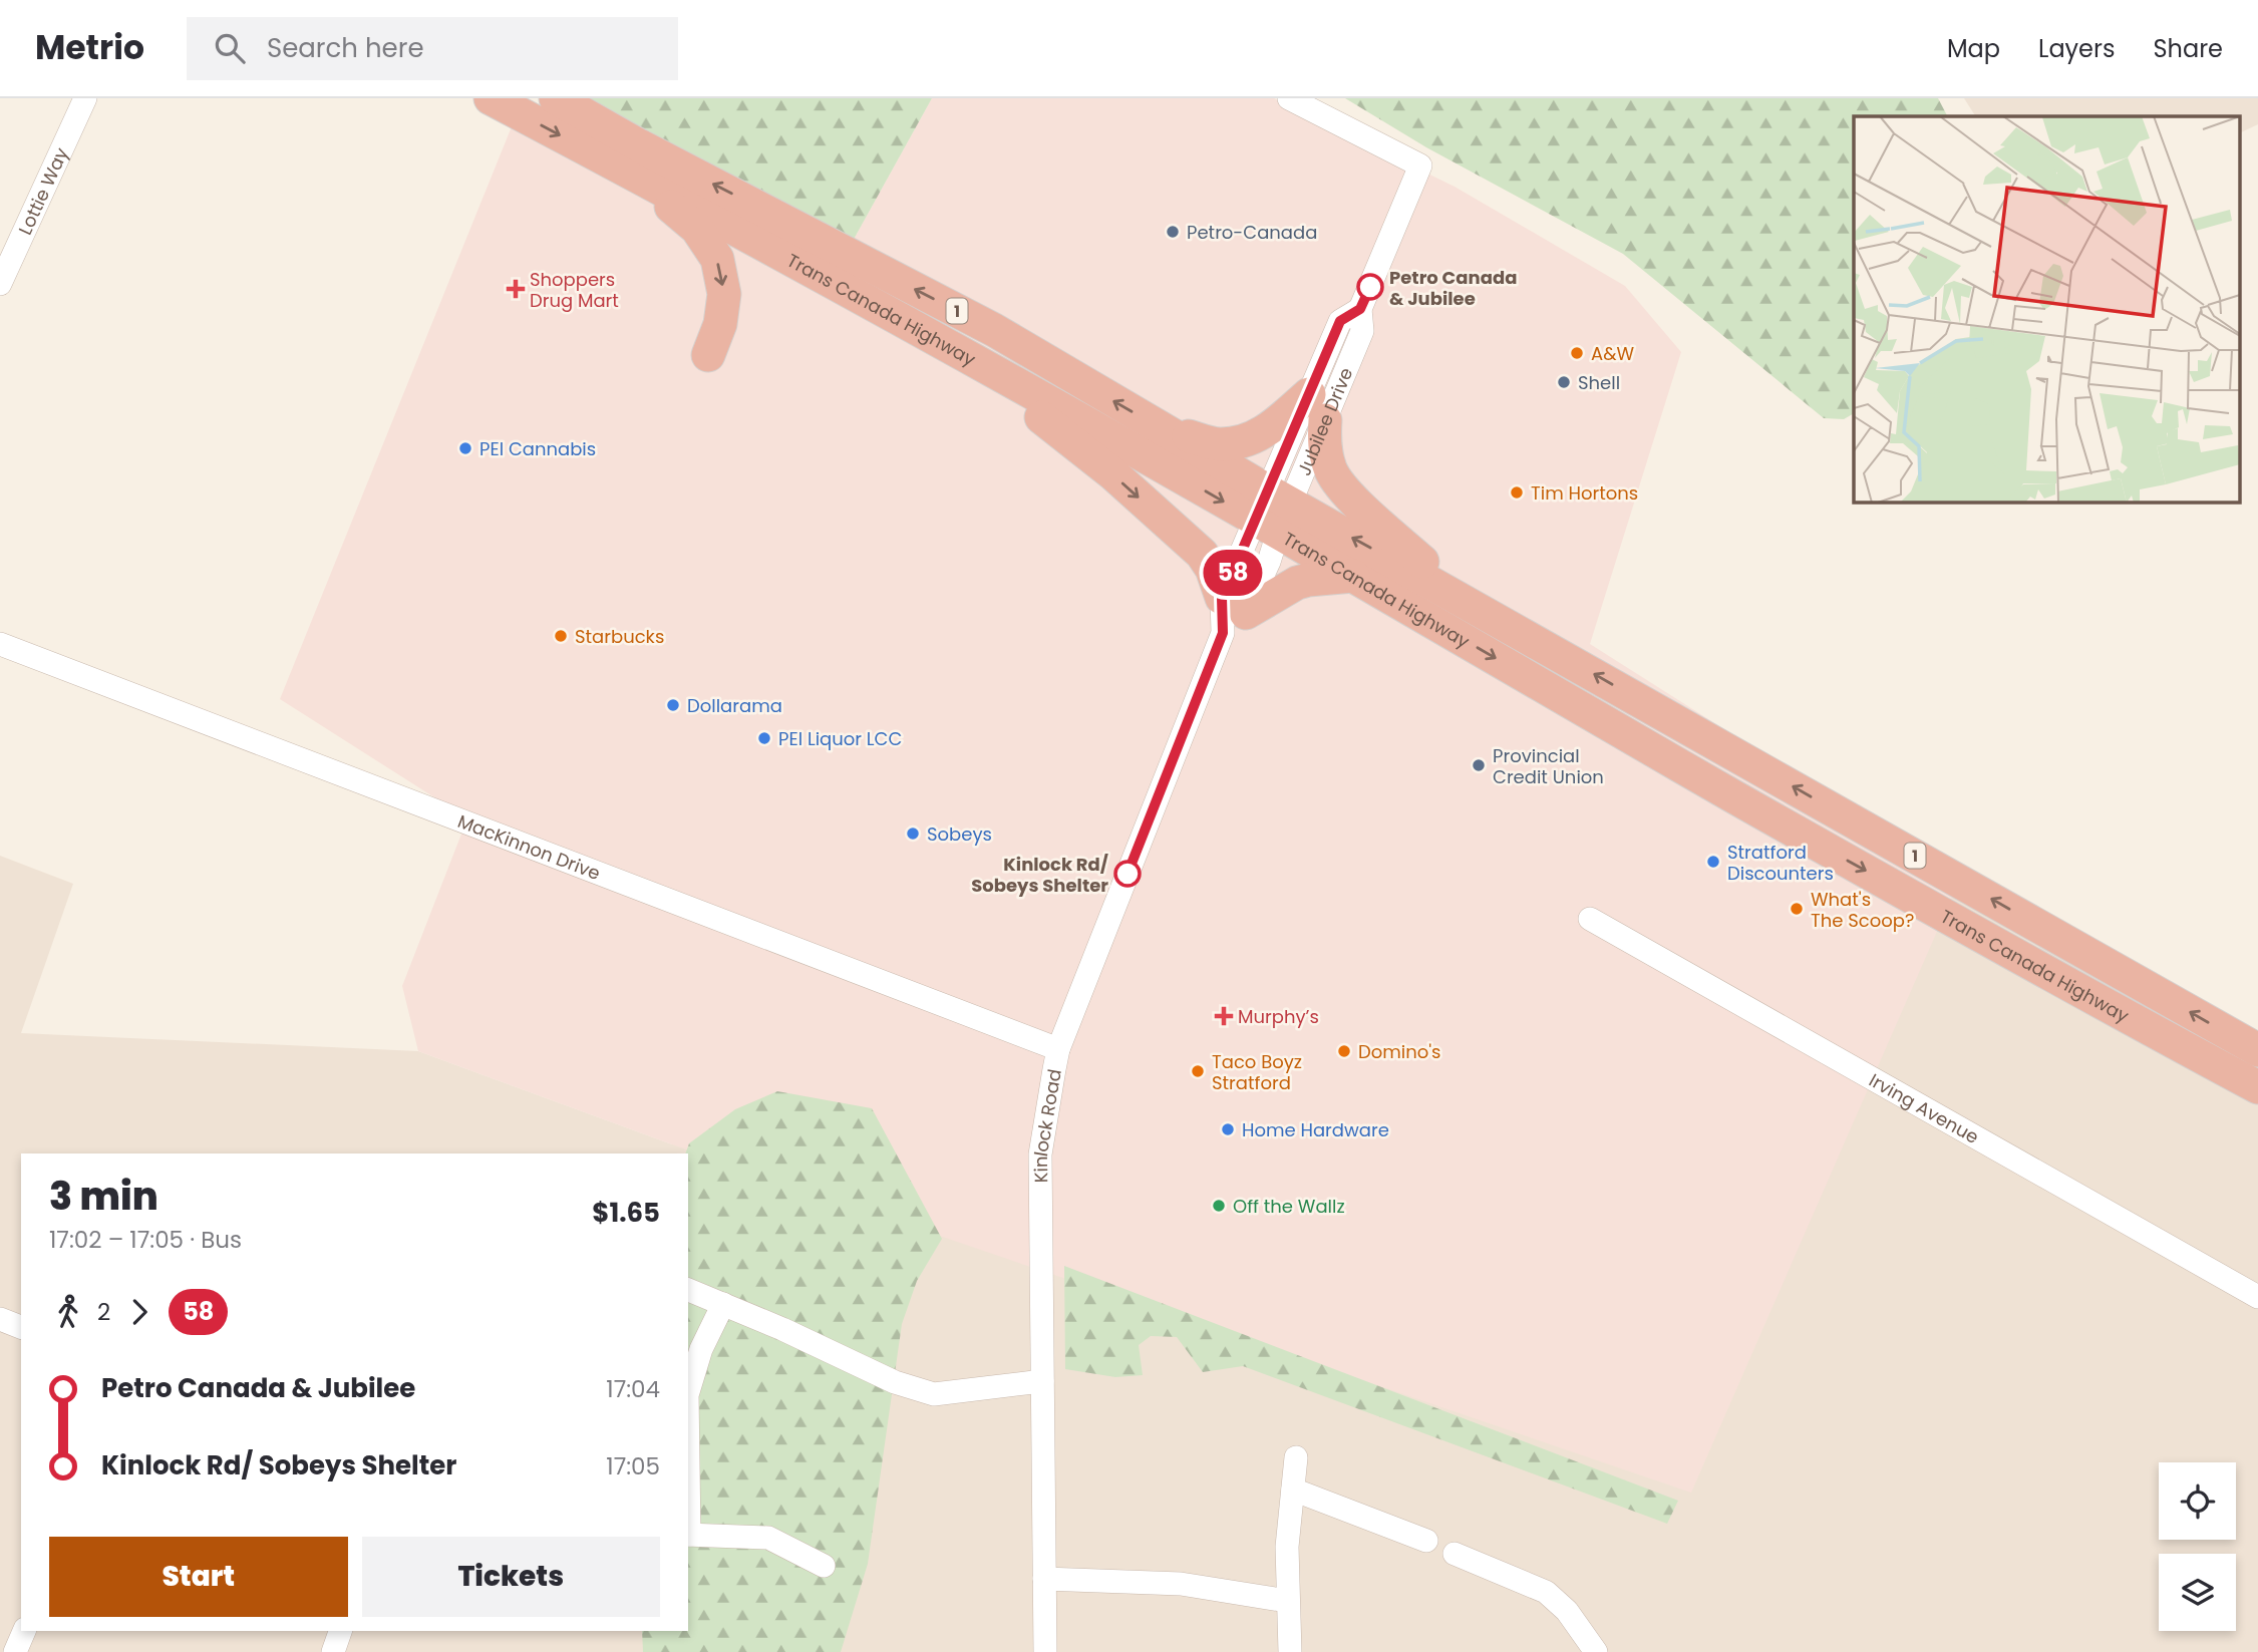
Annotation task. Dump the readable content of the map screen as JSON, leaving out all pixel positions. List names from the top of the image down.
{
  "streets": {
    "highway": ["Trans Canada Highway", "1"],
    "street": [
      "Lottie Way",
      "Jubilee Drive",
      "MacKinnon Drive",
      "Irving Avenue",
      "Kinlock Road"
    ]
  },
  "crossings": [
    ["Trans Canada Highway", "Jubilee Drive"],
    ["Trans Canada Highway", "Kinlock Road"],
    ["Jubilee Drive", "Kinlock Road"],
    ["MacKinnon Drive", "Kinlock Road"]
  ],
  "places": {
    "other": [
      "Petro-Canada",
      "Petro Canada & Jubilee",
      "A&W",
      "Shell",
      "PEI Cannabis",
      "Tim Hortons",
      "Starbucks",
      "Dollarama",
      "PEI Liquor LCC",
      "Provincial Credit Union",
      "Sobeys",
      "Stratford Discounters",
      "Kinlock Rd/ Sobeys Shelter",
      "What's The Scoop?",
      "Domino's",
      "Taco Boyz Stratford",
      "Home Hardware",
      "Off the Wallz"
    ],
    "health": ["Shoppers Drug Mart", "Murphy’s"]
  },
  "lines": ["bus line 58"],
  "page": {
    "header": "Metrio",
    "search": "Search here",
    "nav": ["Map", "Layers", "Share"],
    "on_map": "58",
    "heading": ["3 min", "17:02 – 17:05 · Bus", "$1.65"],
    "legs": ["2", "58"],
    "list": [
      {
        "name": "Petro Canada & Jubilee",
        "value": "17:04"
      },
      {
        "name": "Kinlock Rd/ Sobeys Shelter",
        "value": "17:05"
      }
    ],
    "buttons": ["Start", "Tickets"]
  }
}
